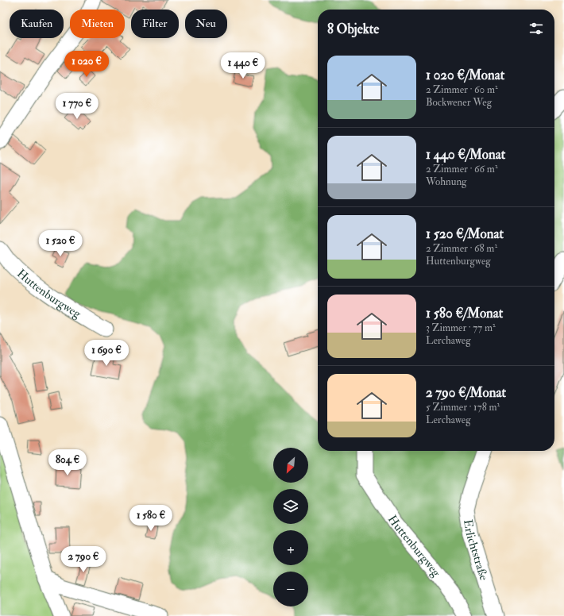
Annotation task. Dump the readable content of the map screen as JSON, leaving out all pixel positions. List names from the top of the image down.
{
  "streets": {
    "street": ["Huttenburgweg", "Erlichtstraße"]
  },
  "north": "bottom left",
  "page": {
    "chip": [
      "Kaufen",
      "Mieten",
      "Filter",
      "Neu"
    ],
    "heading": "8 Objekte",
    "list": [
      {
        "name": "1 020 €/Monat",
        "note": "2 Zimmer · 60 m² · Bockwener Weg"
      },
      {
        "name": "1 440 €/Monat",
        "note": "2 Zimmer · 66 m² · Wohnung"
      },
      {
        "name": "1 520 €/Monat",
        "note": "2 Zimmer · 68 m² · Huttenburgweg"
      },
      {
        "name": "1 580 €/Monat",
        "note": "3 Zimmer · 77 m² · Lerchaweg"
      },
      {
        "name": "2 790 €/Monat",
        "note": "5 Zimmer · 178 m² · Lerchaweg"
      }
    ],
    "price": [
      "1 020 €",
      "1 440 €",
      "1 770 €",
      "1 520 €",
      "1 690 €",
      "804 €",
      "1 580 €",
      "2 790 €"
    ],
    "map_buttons": ["+", "−"]
  }
}
